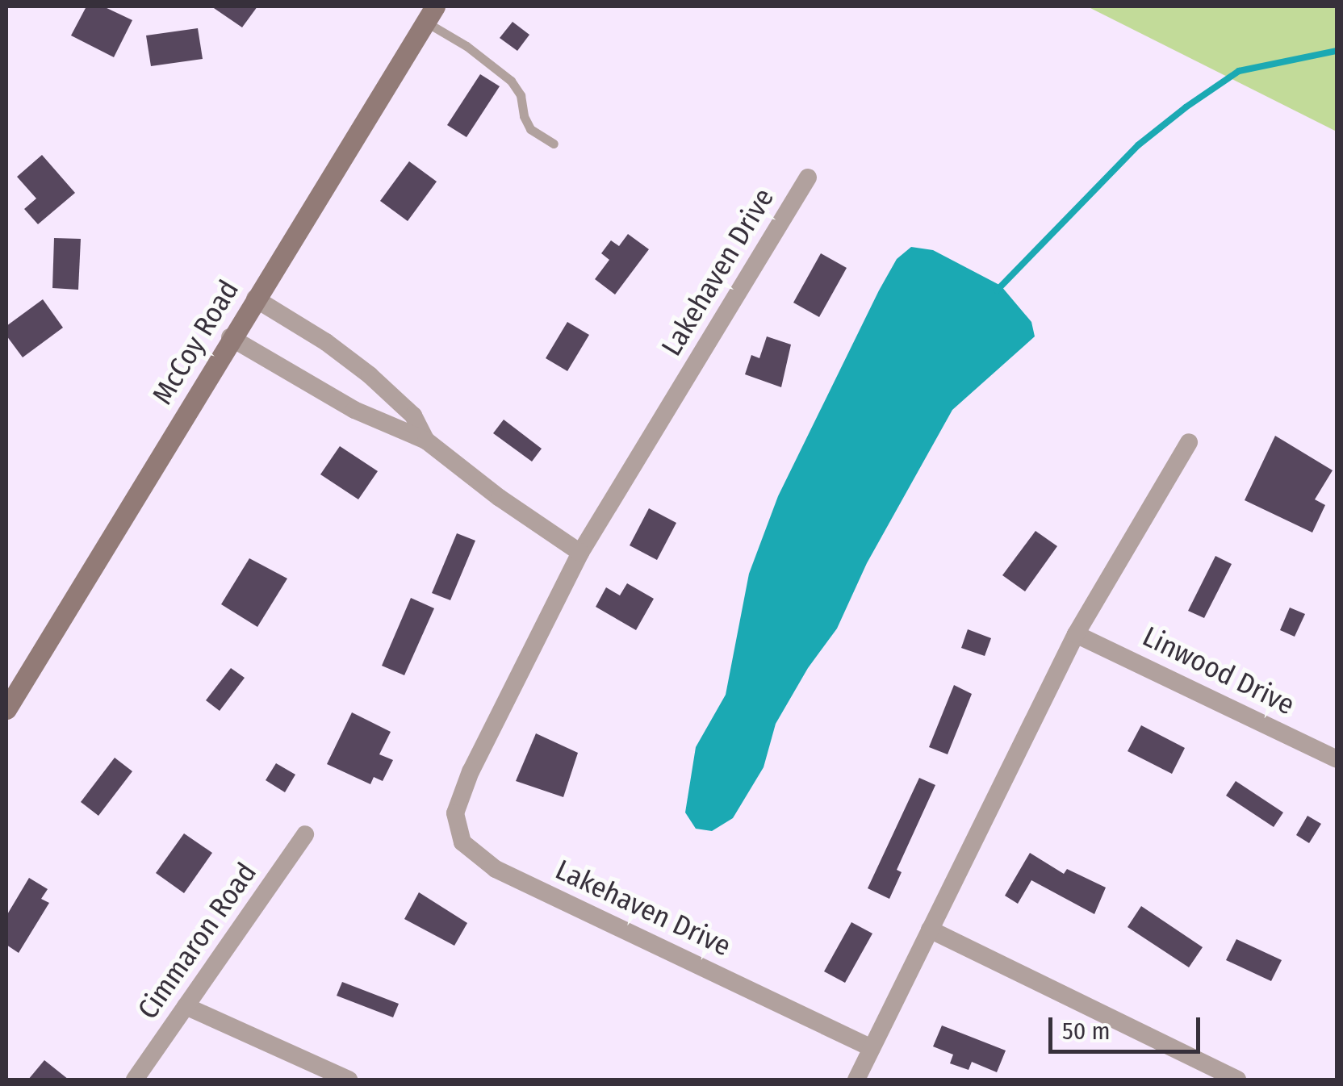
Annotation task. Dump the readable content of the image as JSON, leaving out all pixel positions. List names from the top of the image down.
{
  "streets": {
    "main road": ["McCoy Road"],
    "street": ["Lakehaven Drive", "Linwood Drive", "Cimmaron Road"]
  },
  "scale_bar": "50 m"
}
